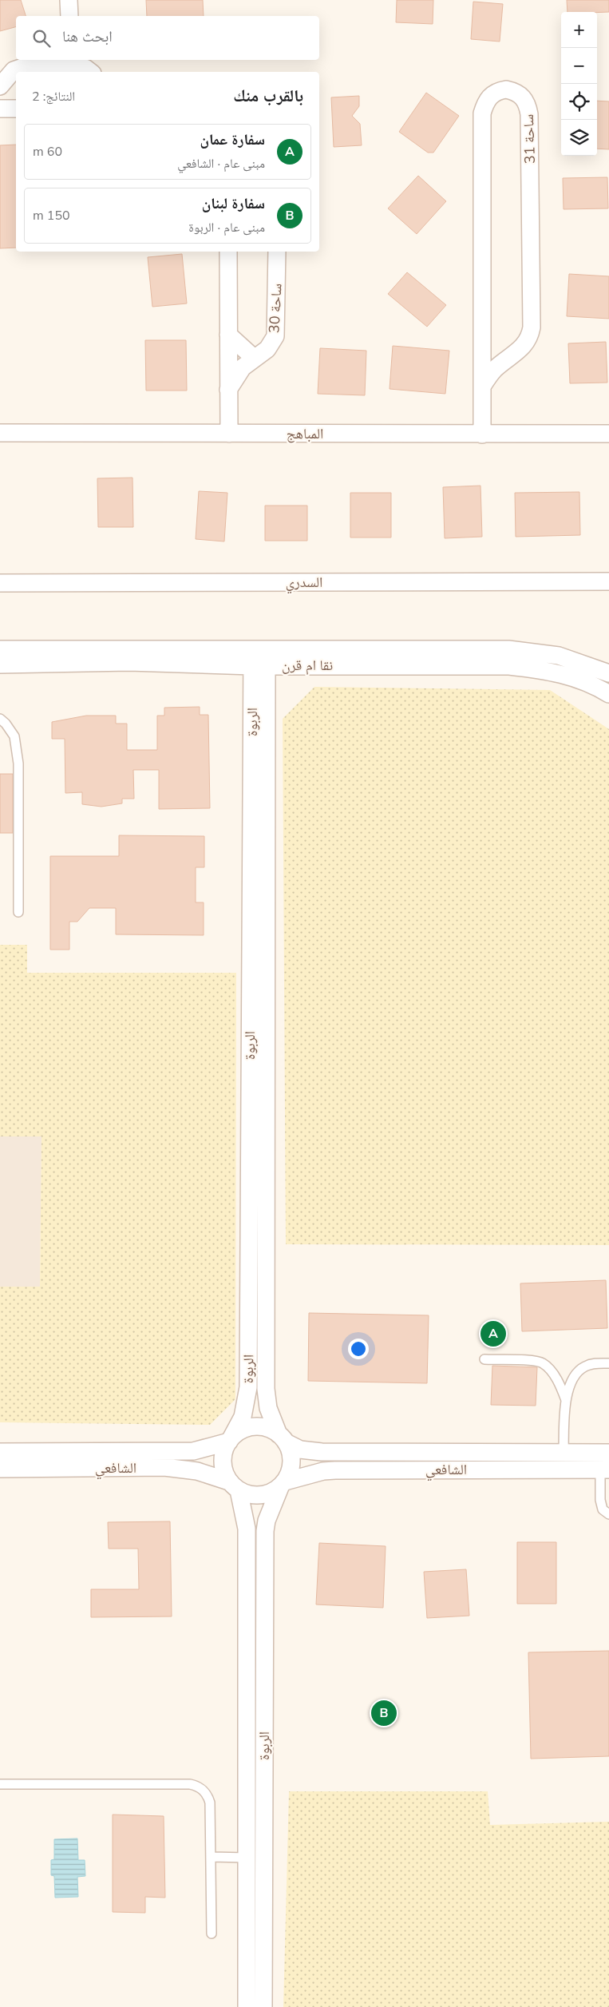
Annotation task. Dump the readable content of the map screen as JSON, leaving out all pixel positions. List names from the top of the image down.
{
  "streets": {
    "street": [
      "ساحة 31",
      "ساحة 30",
      "المباهج",
      "السدري",
      "نقا ام قرن",
      "الربوة",
      "الشافعي"
    ]
  },
  "crossings": [
    ["ساحة 31", "المباهج"],
    ["نقا ام قرن", "الربوة"],
    ["الربوة", "الشافعي"]
  ],
  "page": {
    "map_buttons": ["+", "−"],
    "search": "ابحث هنا",
    "heading": ["بالقرب منك", "النتائج: 2"],
    "list": [
      {
        "mark": "A",
        "name": "سفارة عمان",
        "note": "مبنى عام · الشافعي",
        "value": "60 m"
      },
      {
        "mark": "B",
        "name": "سفارة لبنان",
        "note": "مبنى عام · الربوة",
        "value": "150 m"
      }
    ],
    "pins": ["A", "B"]
  }
}
